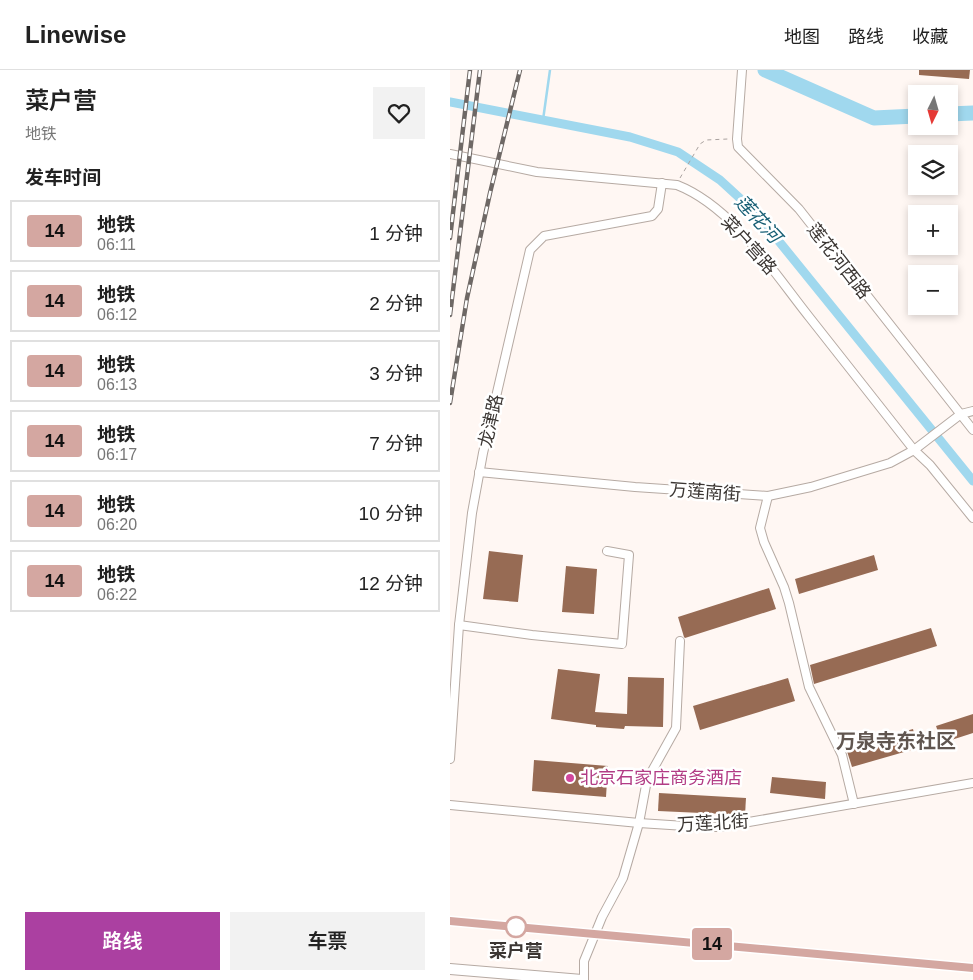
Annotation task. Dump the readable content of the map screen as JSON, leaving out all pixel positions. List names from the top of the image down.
{
  "streets": {
    "street": [
      "菜户营路",
      "莲花河西路",
      "龙津路",
      "万莲南街",
      "万莲北街"
    ]
  },
  "crossings": [
    ["菜户营路", "龙津路"],
    ["菜户营路", "万莲南街"],
    ["莲花河西路", "万莲南街"],
    ["龙津路", "万莲南街"]
  ],
  "districts": ["万泉寺东社区"],
  "water": ["莲花河"],
  "places": ["北京石家庄商务酒店", "菜户营"],
  "lines": ["metro line 14"],
  "north": "bottom",
  "page": {
    "header": "Linewise",
    "nav": ["地图", "路线", "收藏"],
    "heading": [
      ["菜户营", "地铁"],
      "发车时间"
    ],
    "on_map": "14",
    "map_buttons": ["+", "−"],
    "list": [
      {
        "mark": "14",
        "name": "地铁",
        "note": "06:11",
        "value": "1 分钟"
      },
      {
        "mark": "14",
        "name": "地铁",
        "note": "06:12",
        "value": "2 分钟"
      },
      {
        "mark": "14",
        "name": "地铁",
        "note": "06:13",
        "value": "3 分钟"
      },
      {
        "mark": "14",
        "name": "地铁",
        "note": "06:17",
        "value": "7 分钟"
      },
      {
        "mark": "14",
        "name": "地铁",
        "note": "06:20",
        "value": "10 分钟"
      },
      {
        "mark": "14",
        "name": "地铁",
        "note": "06:22",
        "value": "12 分钟"
      }
    ],
    "buttons": ["路线", "车票"]
  }
}
